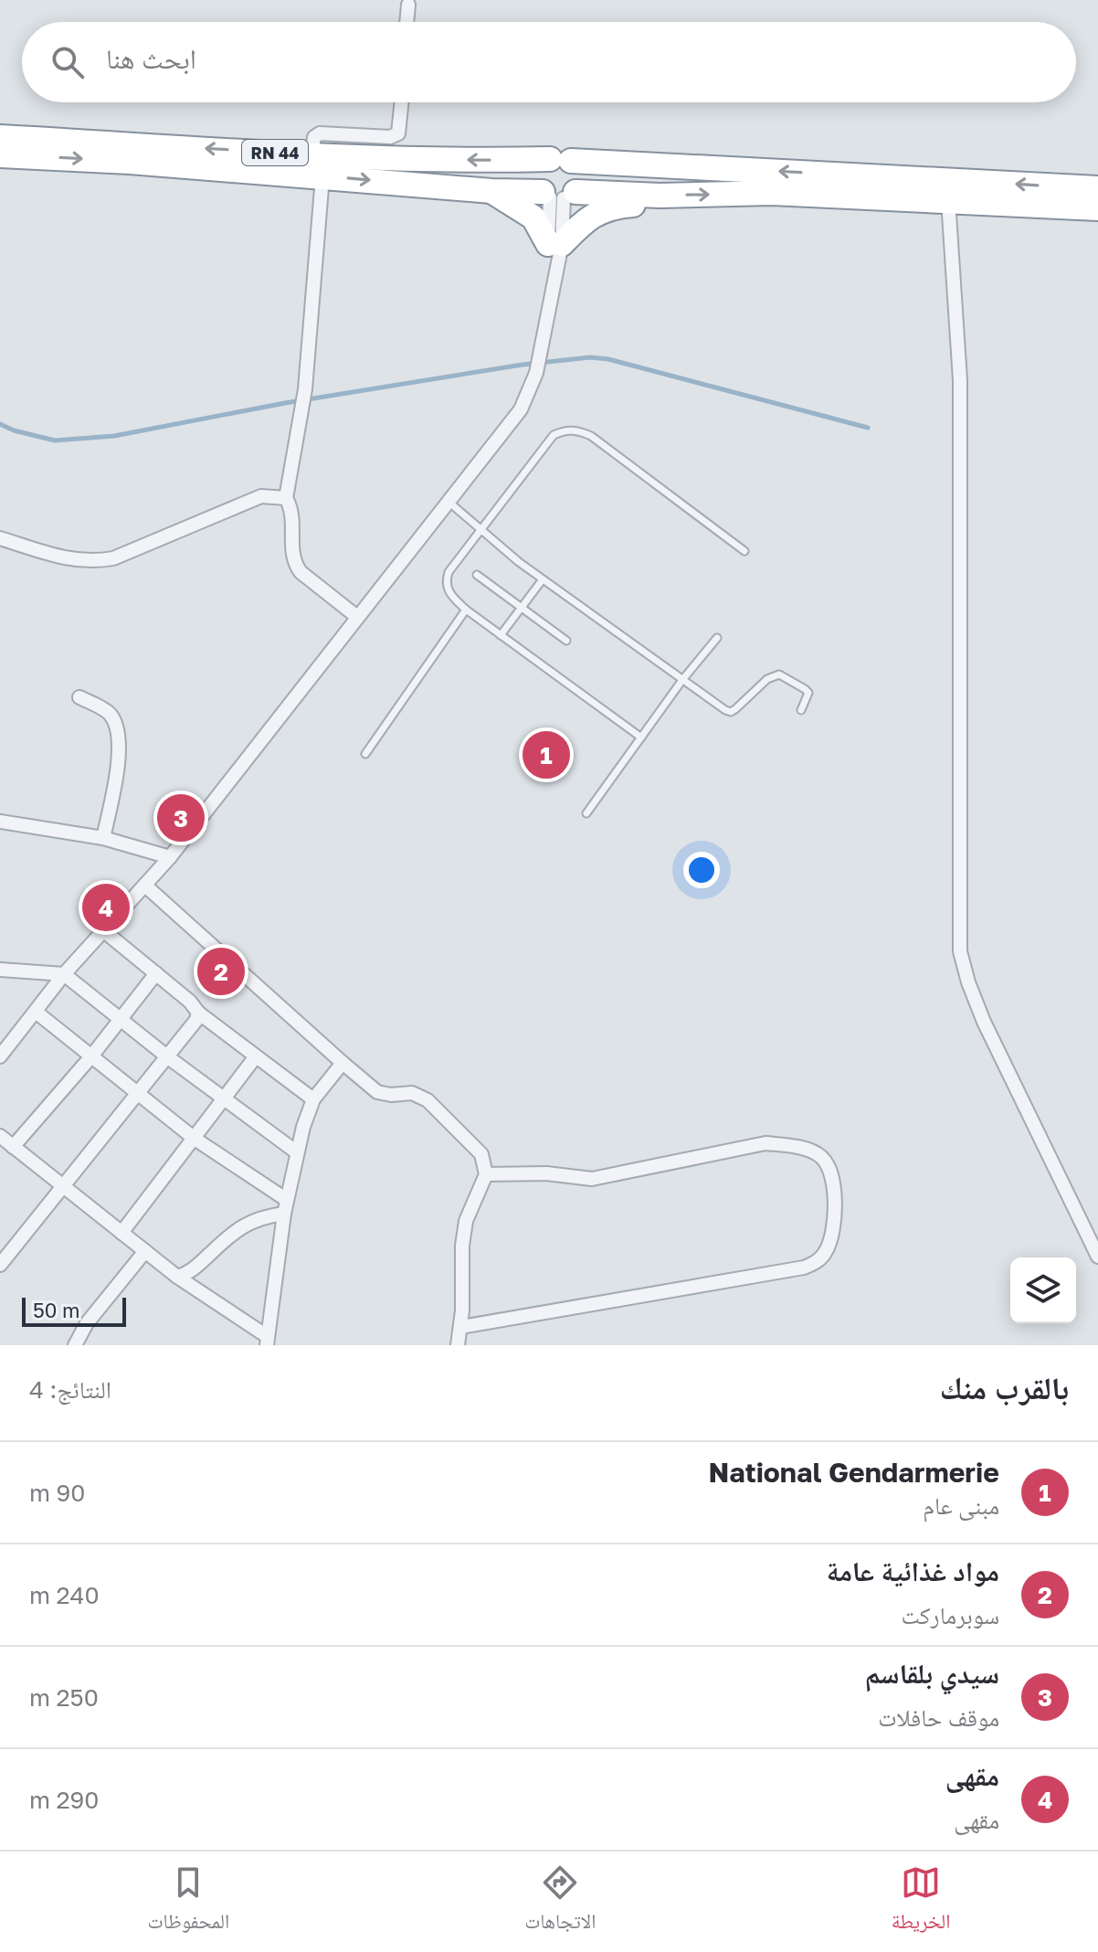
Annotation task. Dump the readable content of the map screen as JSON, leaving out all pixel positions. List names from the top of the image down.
{
  "streets": {
    "highway": ["RN 44"]
  },
  "scale_bar": "50 m",
  "page": {
    "search": "ابحث هنا",
    "pins": [
      "1",
      "3",
      "4",
      "2"
    ],
    "scale": "50 m",
    "heading": ["بالقرب منك", "النتائج: 4"],
    "list": [
      {
        "mark": "1",
        "name": "National Gendarmerie",
        "note": "مبنى عام",
        "value": "90 m"
      },
      {
        "mark": "2",
        "name": "مواد غذائية عامة",
        "note": "سوبرماركت",
        "value": "240 m"
      },
      {
        "mark": "3",
        "name": "سيدي بلقاسم",
        "note": "موقف حافلات",
        "value": "250 m"
      },
      {
        "mark": "4",
        "name": "مقهى",
        "note": "مقهى",
        "value": "290 m"
      }
    ],
    "nav": ["الخريطة", "الاتجاهات", "المحفوظات"]
  }
}
